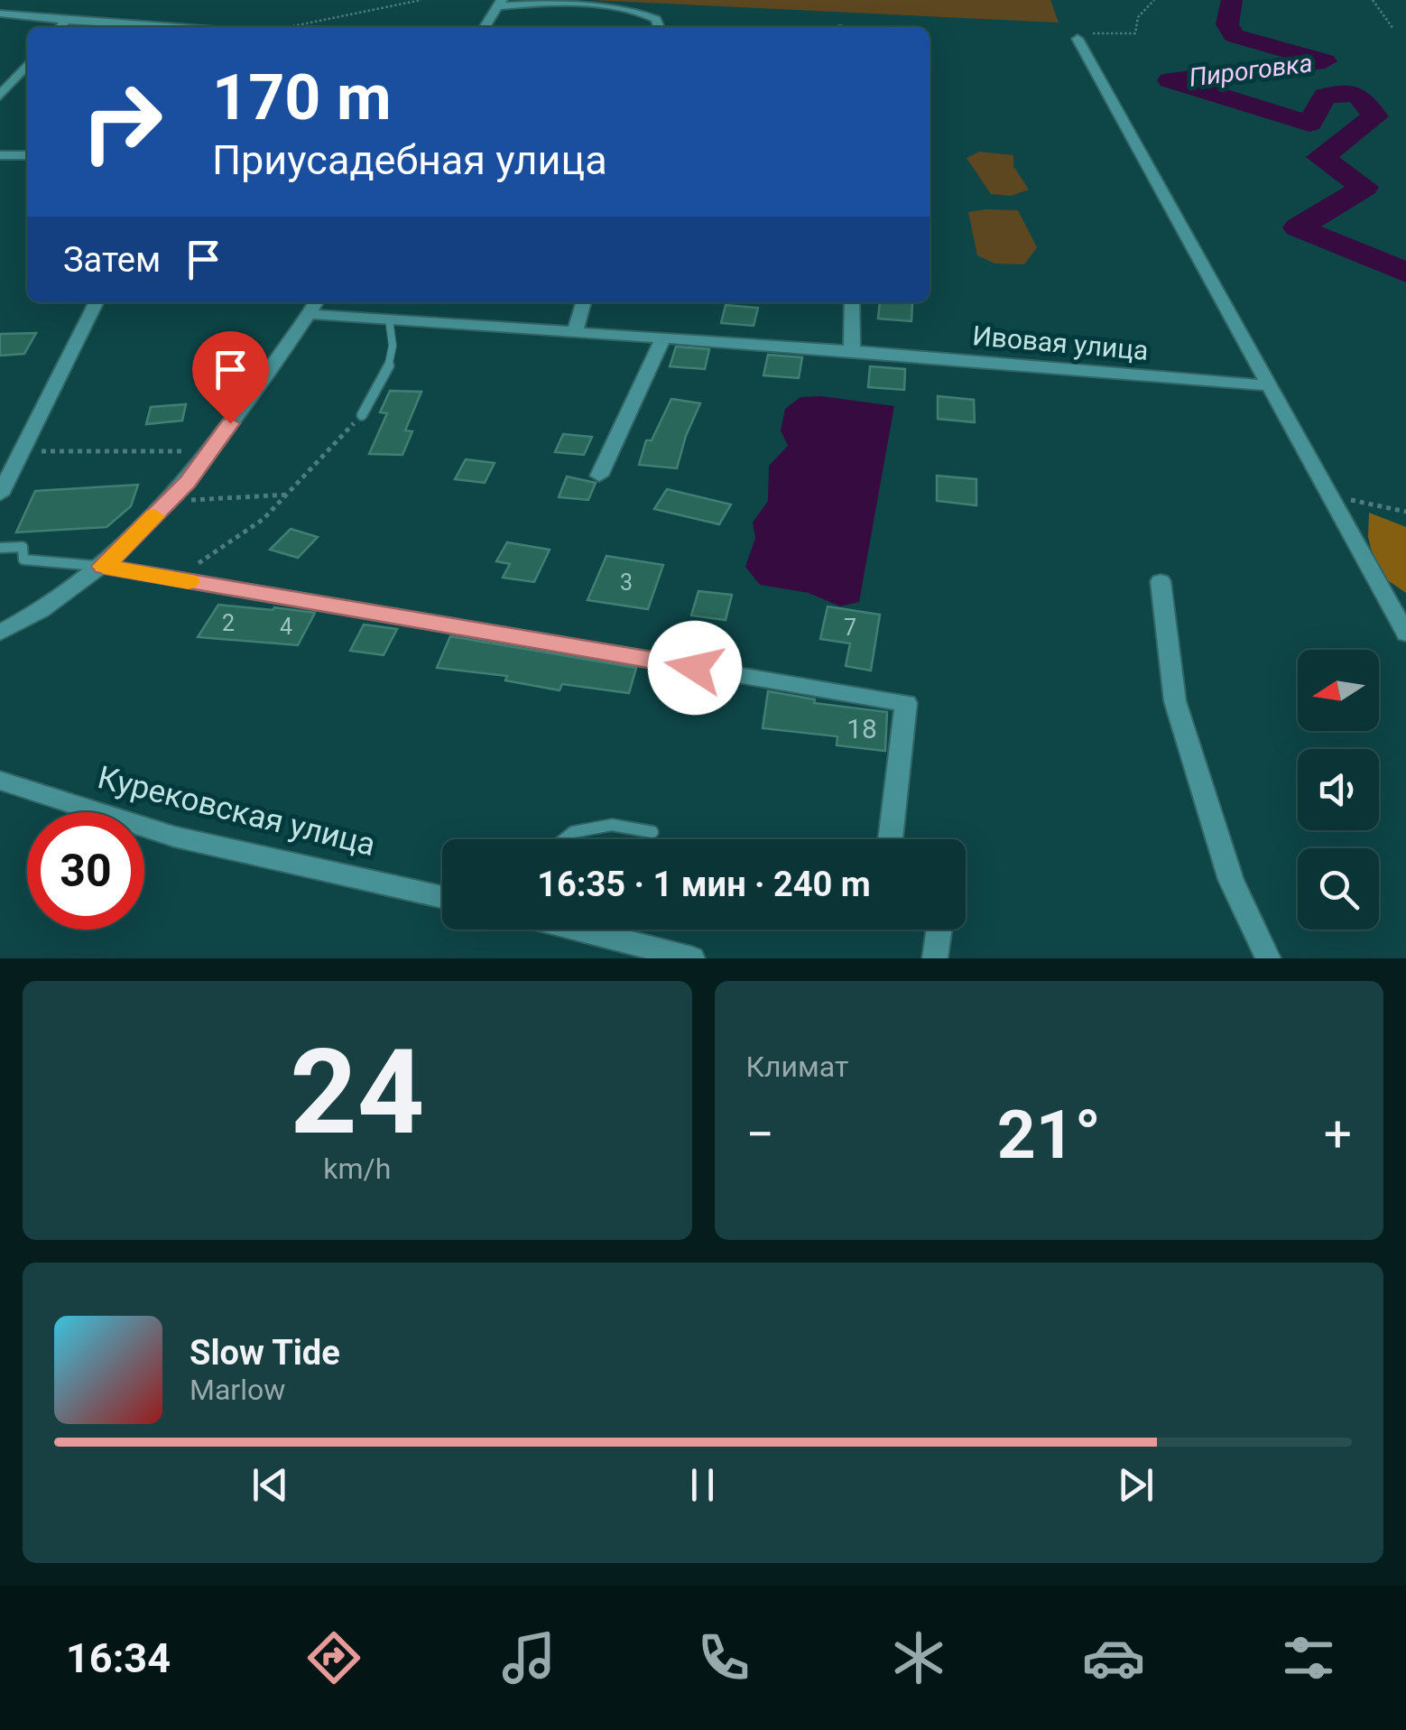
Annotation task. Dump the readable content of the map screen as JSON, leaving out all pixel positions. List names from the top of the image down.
{
  "streets": {
    "street": ["Ивовая улица", "Курековская улица"]
  },
  "water": ["Пироговка"],
  "house_numbers": [
    "3",
    "2",
    "4",
    "7",
    "18"
  ],
  "north": "left",
  "page": {
    "turn": ["170 m", "Приусадебная улица"],
    "then": "Затем",
    "limit": "30",
    "trip": "16:35 · 1 мин · 240 m",
    "tile": [
      ["24", "km/h"],
      "Климат"
    ],
    "heat": ["−", "21°", "+"],
    "song": ["Slow Tide", "Marlow"],
    "tabs": "16:34"
  }
}
